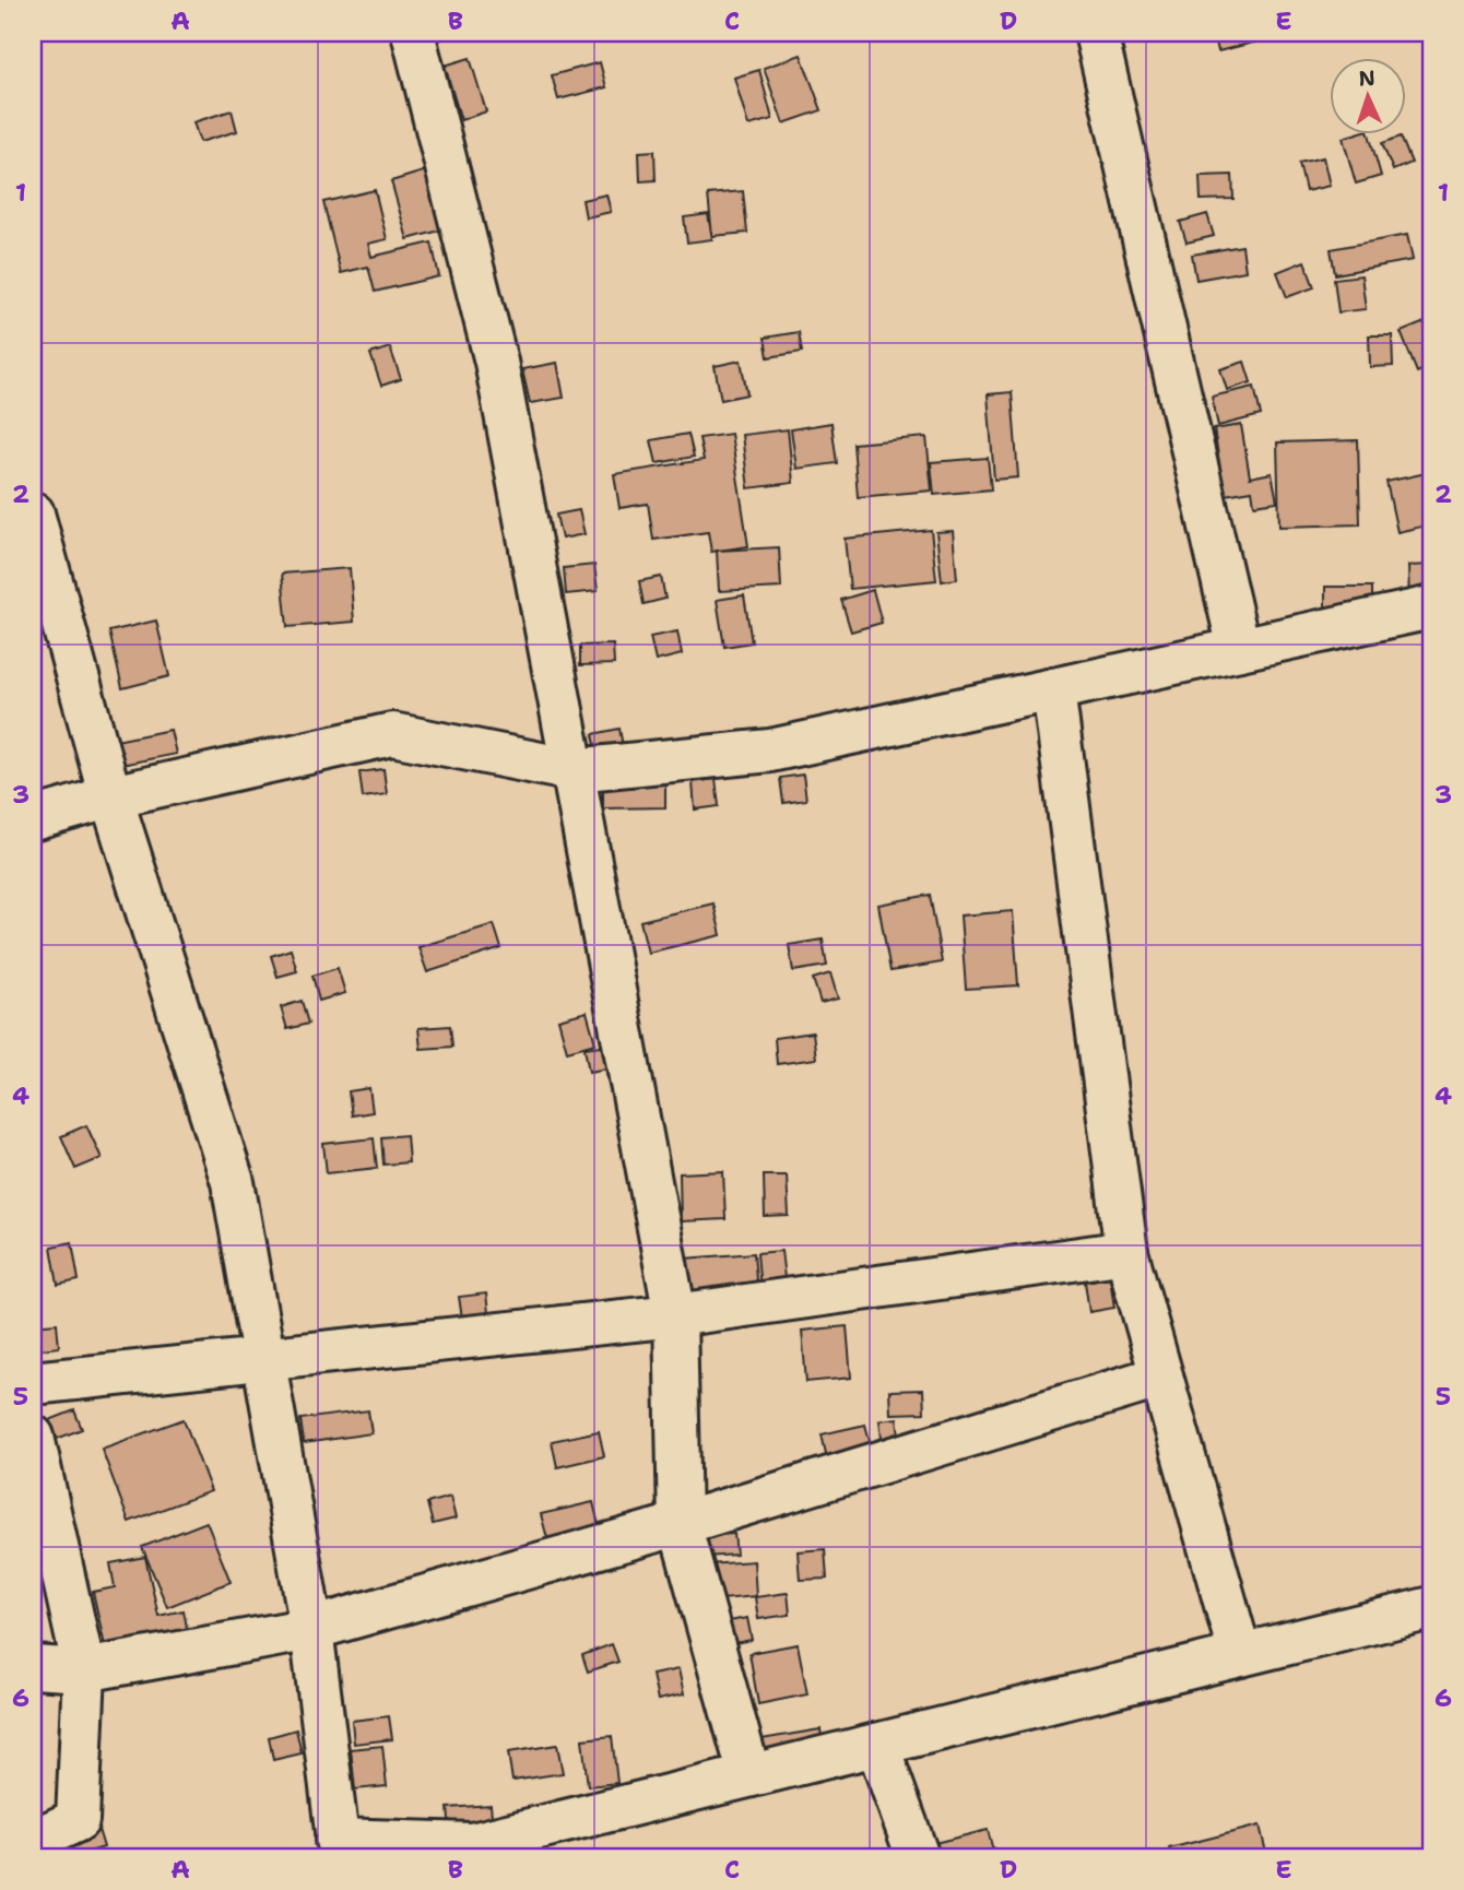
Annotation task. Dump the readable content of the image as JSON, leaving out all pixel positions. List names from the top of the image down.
{
  "north": "top",
  "grid": {
    "columns": [
      "A",
      "B",
      "C",
      "D",
      "E"
    ],
    "rows": [
      "1",
      "2",
      "3",
      "4",
      "5",
      "6"
    ]
  }
}
